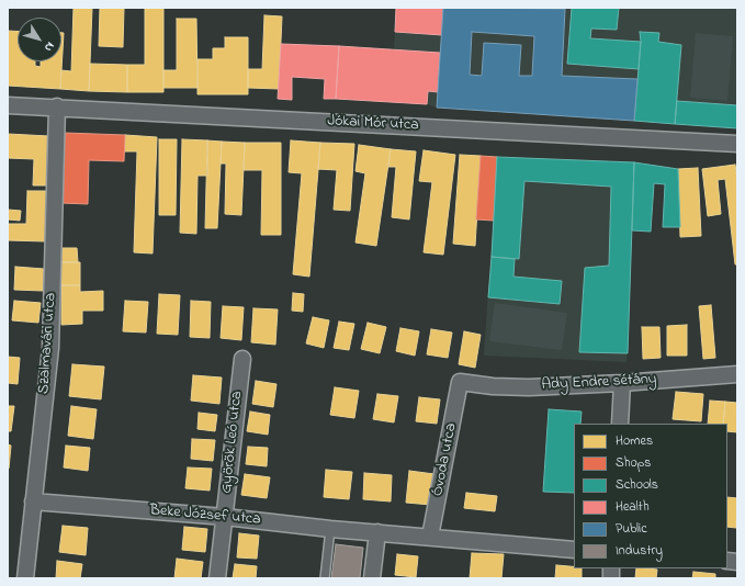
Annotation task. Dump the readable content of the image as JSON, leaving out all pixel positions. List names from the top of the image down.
{
  "streets": {
    "street": [
      "Jókai Mór utca",
      "Szalmavári utca",
      "Ady Endre sétány",
      "Györök Leó utca",
      "Óvoda utca",
      "Beke József utca"
    ]
  },
  "crossings": [
    ["Jókai Mór utca", "Szalmavári utca"],
    ["Szalmavári utca", "Beke József utca"],
    ["Ady Endre sétány", "Óvoda utca"],
    ["Györök Leó utca", "Beke József utca"],
    ["Óvoda utca", "Beke József utca"]
  ],
  "legend": [
    "Homes",
    "Shops",
    "Schools",
    "Health",
    "Public",
    "Industry"
  ],
  "north": "bottom right"
}
